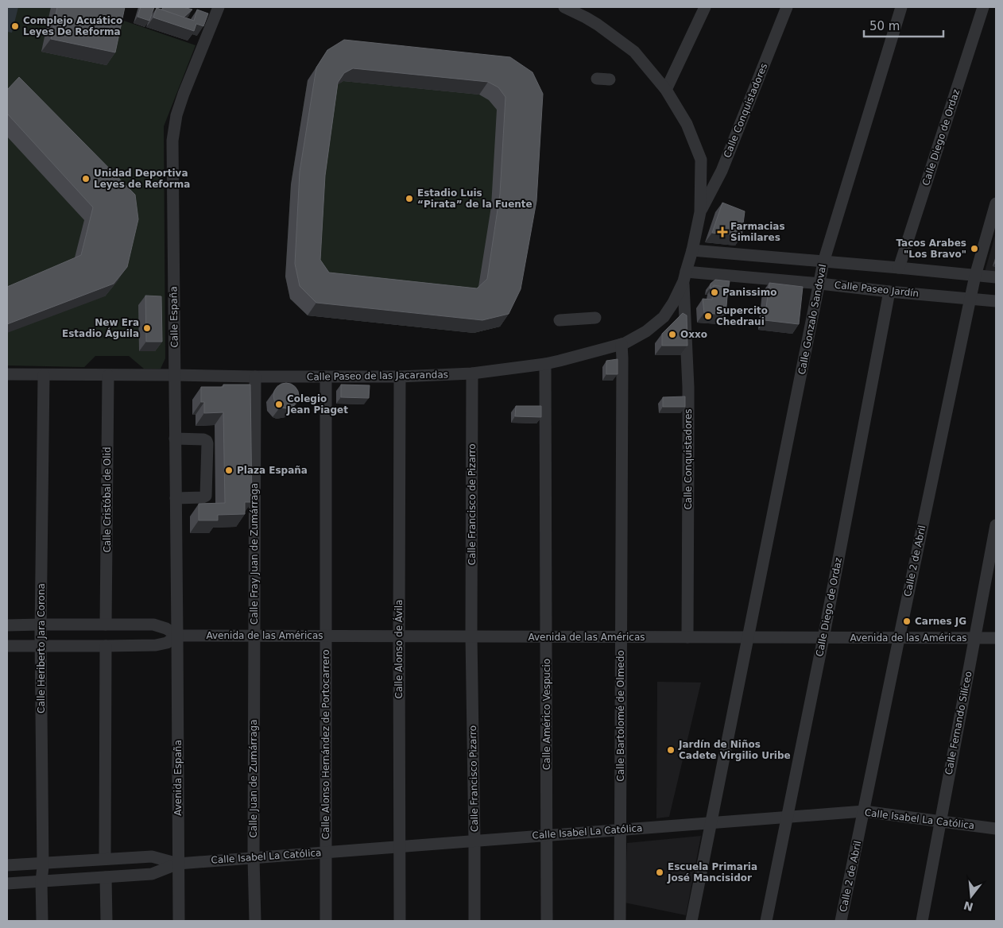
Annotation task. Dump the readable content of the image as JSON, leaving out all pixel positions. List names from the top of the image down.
{
  "streets": {
    "street": [
      "Calle Conquistadores",
      "Calle Diego de Ordaz",
      "Calle Paseo Jardín",
      "Calle España",
      "Calle Gonzalo Sandoval",
      "Calle Paseo de las Jacarandas",
      "Calle Cristóbal de Olid",
      "Calle Francisco de Pizarro",
      "Calle Fray Juan de Zumárraga",
      "Calle 2 de Abril",
      "Avenida de las Américas",
      "Calle Heriberto Jara Corona",
      "Calle Alonso de Ávila",
      "Calle Américo Vespucio",
      "Calle Bartolomé de Olmedo",
      "Calle Fernando Silíceo",
      "Calle Alonso Hernández de Portocarrero",
      "Avenida España",
      "Calle Juan de Zumárraga",
      "Calle Francisco Pizarro",
      "Calle Isabel La Católica"
    ]
  },
  "crossings": [
    ["Calle Conquistadores", "Calle Paseo Jardín"],
    ["Calle Conquistadores", "Calle Paseo de las Jacarandas"],
    ["Calle Conquistadores", "Avenida de las Américas"],
    ["Calle Diego de Ordaz", "Calle Paseo Jardín"],
    ["Calle Diego de Ordaz", "Avenida de las Américas"],
    ["Calle Diego de Ordaz", "Calle Isabel La Católica"],
    ["Calle Paseo Jardín", "Calle Gonzalo Sandoval"],
    ["Calle Paseo Jardín", "Calle Paseo de las Jacarandas"],
    ["Calle Paseo Jardín", "Calle 2 de Abril"],
    ["Calle España", "Calle Paseo de las Jacarandas"],
    ["Calle España", "Avenida de las Américas"],
    ["Calle España", "Avenida España"],
    ["Calle Gonzalo Sandoval", "Avenida de las Américas"],
    ["Calle Gonzalo Sandoval", "Calle Isabel La Católica"],
    ["Calle Paseo de las Jacarandas", "Calle Cristóbal de Olid"],
    ["Calle Paseo de las Jacarandas", "Calle Francisco de Pizarro"],
    ["Calle Paseo de las Jacarandas", "Calle Fray Juan de Zumárraga"],
    ["Calle Paseo de las Jacarandas", "Calle Heriberto Jara Corona"],
    ["Calle Paseo de las Jacarandas", "Calle Alonso de Ávila"],
    ["Calle Paseo de las Jacarandas", "Calle Américo Vespucio"],
    ["Calle Paseo de las Jacarandas", "Calle Bartolomé de Olmedo"],
    ["Calle Paseo de las Jacarandas", "Calle Alonso Hernández de Portocarrero"],
    ["Calle Cristóbal de Olid", "Avenida de las Américas"],
    ["Calle Francisco de Pizarro", "Avenida de las Américas"],
    ["Calle Francisco de Pizarro", "Calle Francisco Pizarro"],
    ["Calle Fray Juan de Zumárraga", "Avenida de las Américas"],
    ["Calle Fray Juan de Zumárraga", "Calle Juan de Zumárraga"],
    ["Calle 2 de Abril", "Avenida de las Américas"],
    ["Calle 2 de Abril", "Calle Isabel La Católica"],
    ["Avenida de las Américas", "Calle Heriberto Jara Corona"],
    ["Avenida de las Américas", "Calle Alonso de Ávila"],
    ["Avenida de las Américas", "Calle Américo Vespucio"],
    ["Avenida de las Américas", "Calle Bartolomé de Olmedo"],
    ["Avenida de las Américas", "Calle Fernando Silíceo"],
    ["Avenida de las Américas", "Calle Alonso Hernández de Portocarrero"],
    ["Avenida de las Américas", "Avenida España"],
    ["Avenida de las Américas", "Calle Juan de Zumárraga"],
    ["Avenida de las Américas", "Calle Francisco Pizarro"],
    ["Calle Heriberto Jara Corona", "Calle Isabel La Católica"],
    ["Calle Alonso de Ávila", "Calle Isabel La Católica"],
    ["Calle Américo Vespucio", "Calle Isabel La Católica"],
    ["Calle Bartolomé de Olmedo", "Calle Isabel La Católica"],
    ["Calle Fernando Silíceo", "Calle Isabel La Católica"],
    ["Calle Alonso Hernández de Portocarrero", "Calle Isabel La Católica"],
    ["Avenida España", "Calle Isabel La Católica"],
    ["Calle Juan de Zumárraga", "Calle Isabel La Católica"],
    ["Calle Francisco Pizarro", "Calle Isabel La Católica"]
  ],
  "places": {
    "other": [
      "Complejo Acuático Leyes De Reforma",
      "Unidad Deportiva Leyes de Reforma",
      "Estadio Luis “Pirata” de la Fuente",
      "Tacos Arabes \"Los Bravo\"",
      "Panissimo",
      "Supercito Chedraui",
      "New Era Estadio Águila",
      "Oxxo",
      "Colegio Jean Piaget",
      "Plaza España",
      "Carnes JG",
      "Jardín de Niños Cadete Virgilio Uribe",
      "Escuela Primaria José Mancisidor"
    ],
    "health": ["Farmacias Similares"]
  },
  "scale_bar": "50 m",
  "north": "bottom"
}
